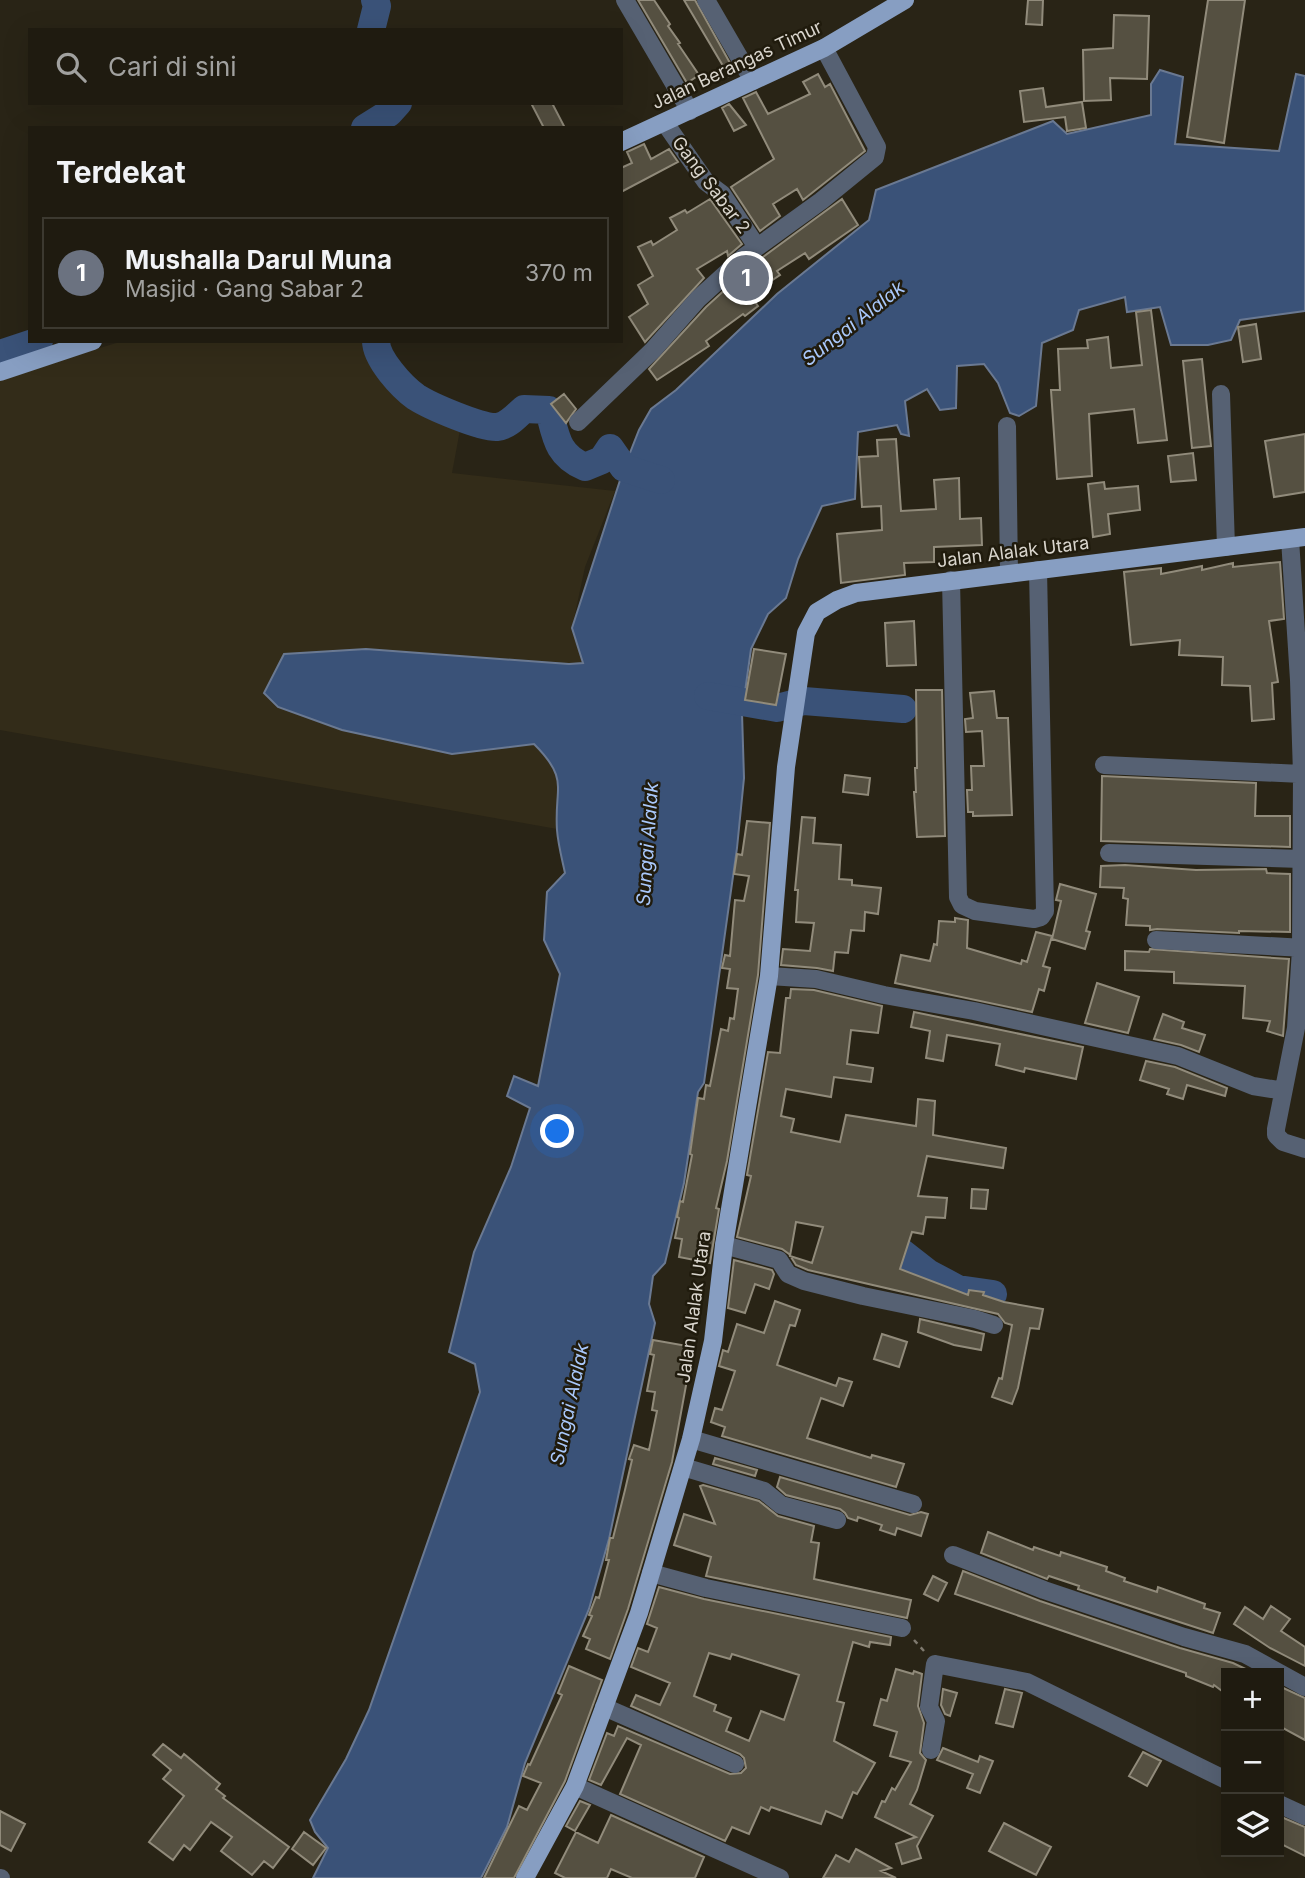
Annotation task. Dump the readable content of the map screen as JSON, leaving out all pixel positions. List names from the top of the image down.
{
  "streets": {
    "main road": ["Jalan Berangas Timur", "Jalan Alalak Utara"],
    "street": ["Gang Sabar 2"]
  },
  "crossings": [
    ["Jalan Berangas Timur", "Gang Sabar 2"]
  ],
  "water": ["Sungai Alalak"],
  "page": {
    "search": "Cari di sini",
    "heading": "Terdekat",
    "list": [
      {
        "mark": "1",
        "name": "Mushalla Darul Muna",
        "note": "Masjid · Gang Sabar 2",
        "value": "370 m"
      }
    ],
    "pins": "1",
    "map_buttons": ["+", "−"]
  }
}
